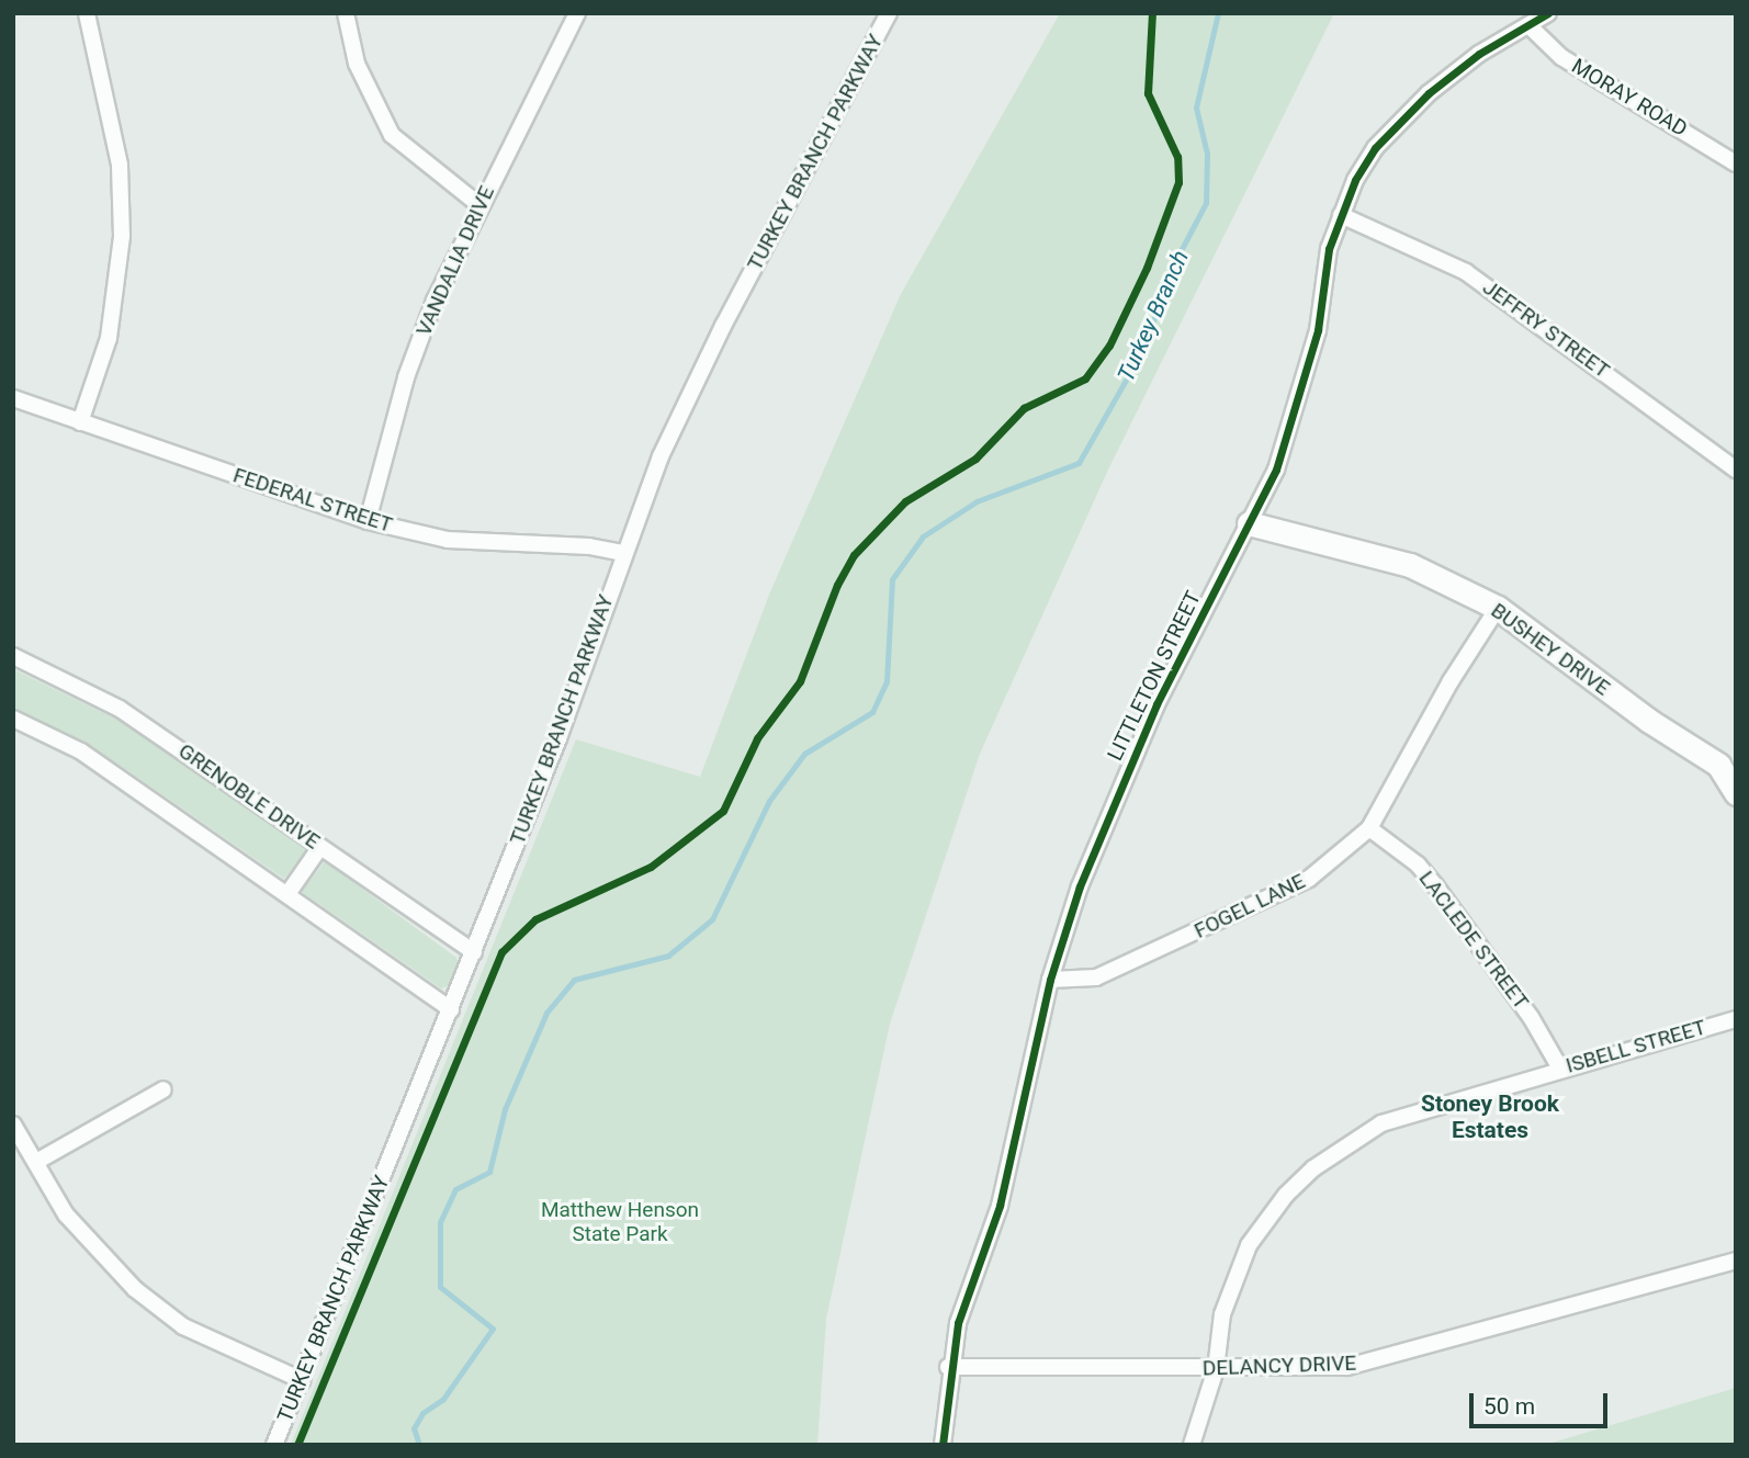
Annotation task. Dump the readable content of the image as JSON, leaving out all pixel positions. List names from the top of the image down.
{
  "streets": {
    "street": [
      "MORAY ROAD",
      "TURKEY BRANCH PARKWAY",
      "VANDALIA DRIVE",
      "JEFFRY STREET",
      "FEDERAL STREET",
      "BUSHEY DRIVE",
      "LITTLETON STREET",
      "GRENOBLE DRIVE",
      "FOGEL LANE",
      "LACLEDE STREET",
      "ISBELL STREET",
      "DELANCY DRIVE"
    ]
  },
  "crossings": [
    ["MORAY ROAD", "LITTLETON STREET"],
    ["TURKEY BRANCH PARKWAY", "FEDERAL STREET"],
    ["TURKEY BRANCH PARKWAY", "GRENOBLE DRIVE"],
    ["VANDALIA DRIVE", "FEDERAL STREET"],
    ["JEFFRY STREET", "LITTLETON STREET"],
    ["BUSHEY DRIVE", "LITTLETON STREET"],
    ["BUSHEY DRIVE", "FOGEL LANE"],
    ["LITTLETON STREET", "FOGEL LANE"],
    ["LITTLETON STREET", "DELANCY DRIVE"],
    ["FOGEL LANE", "LACLEDE STREET"],
    ["LACLEDE STREET", "ISBELL STREET"],
    ["ISBELL STREET", "DELANCY DRIVE"]
  ],
  "districts": ["Stoney Brook Estates"],
  "water": ["Turkey Branch"],
  "parks": ["Matthew Henson State Park"],
  "scale_bar": "50 m"
}
